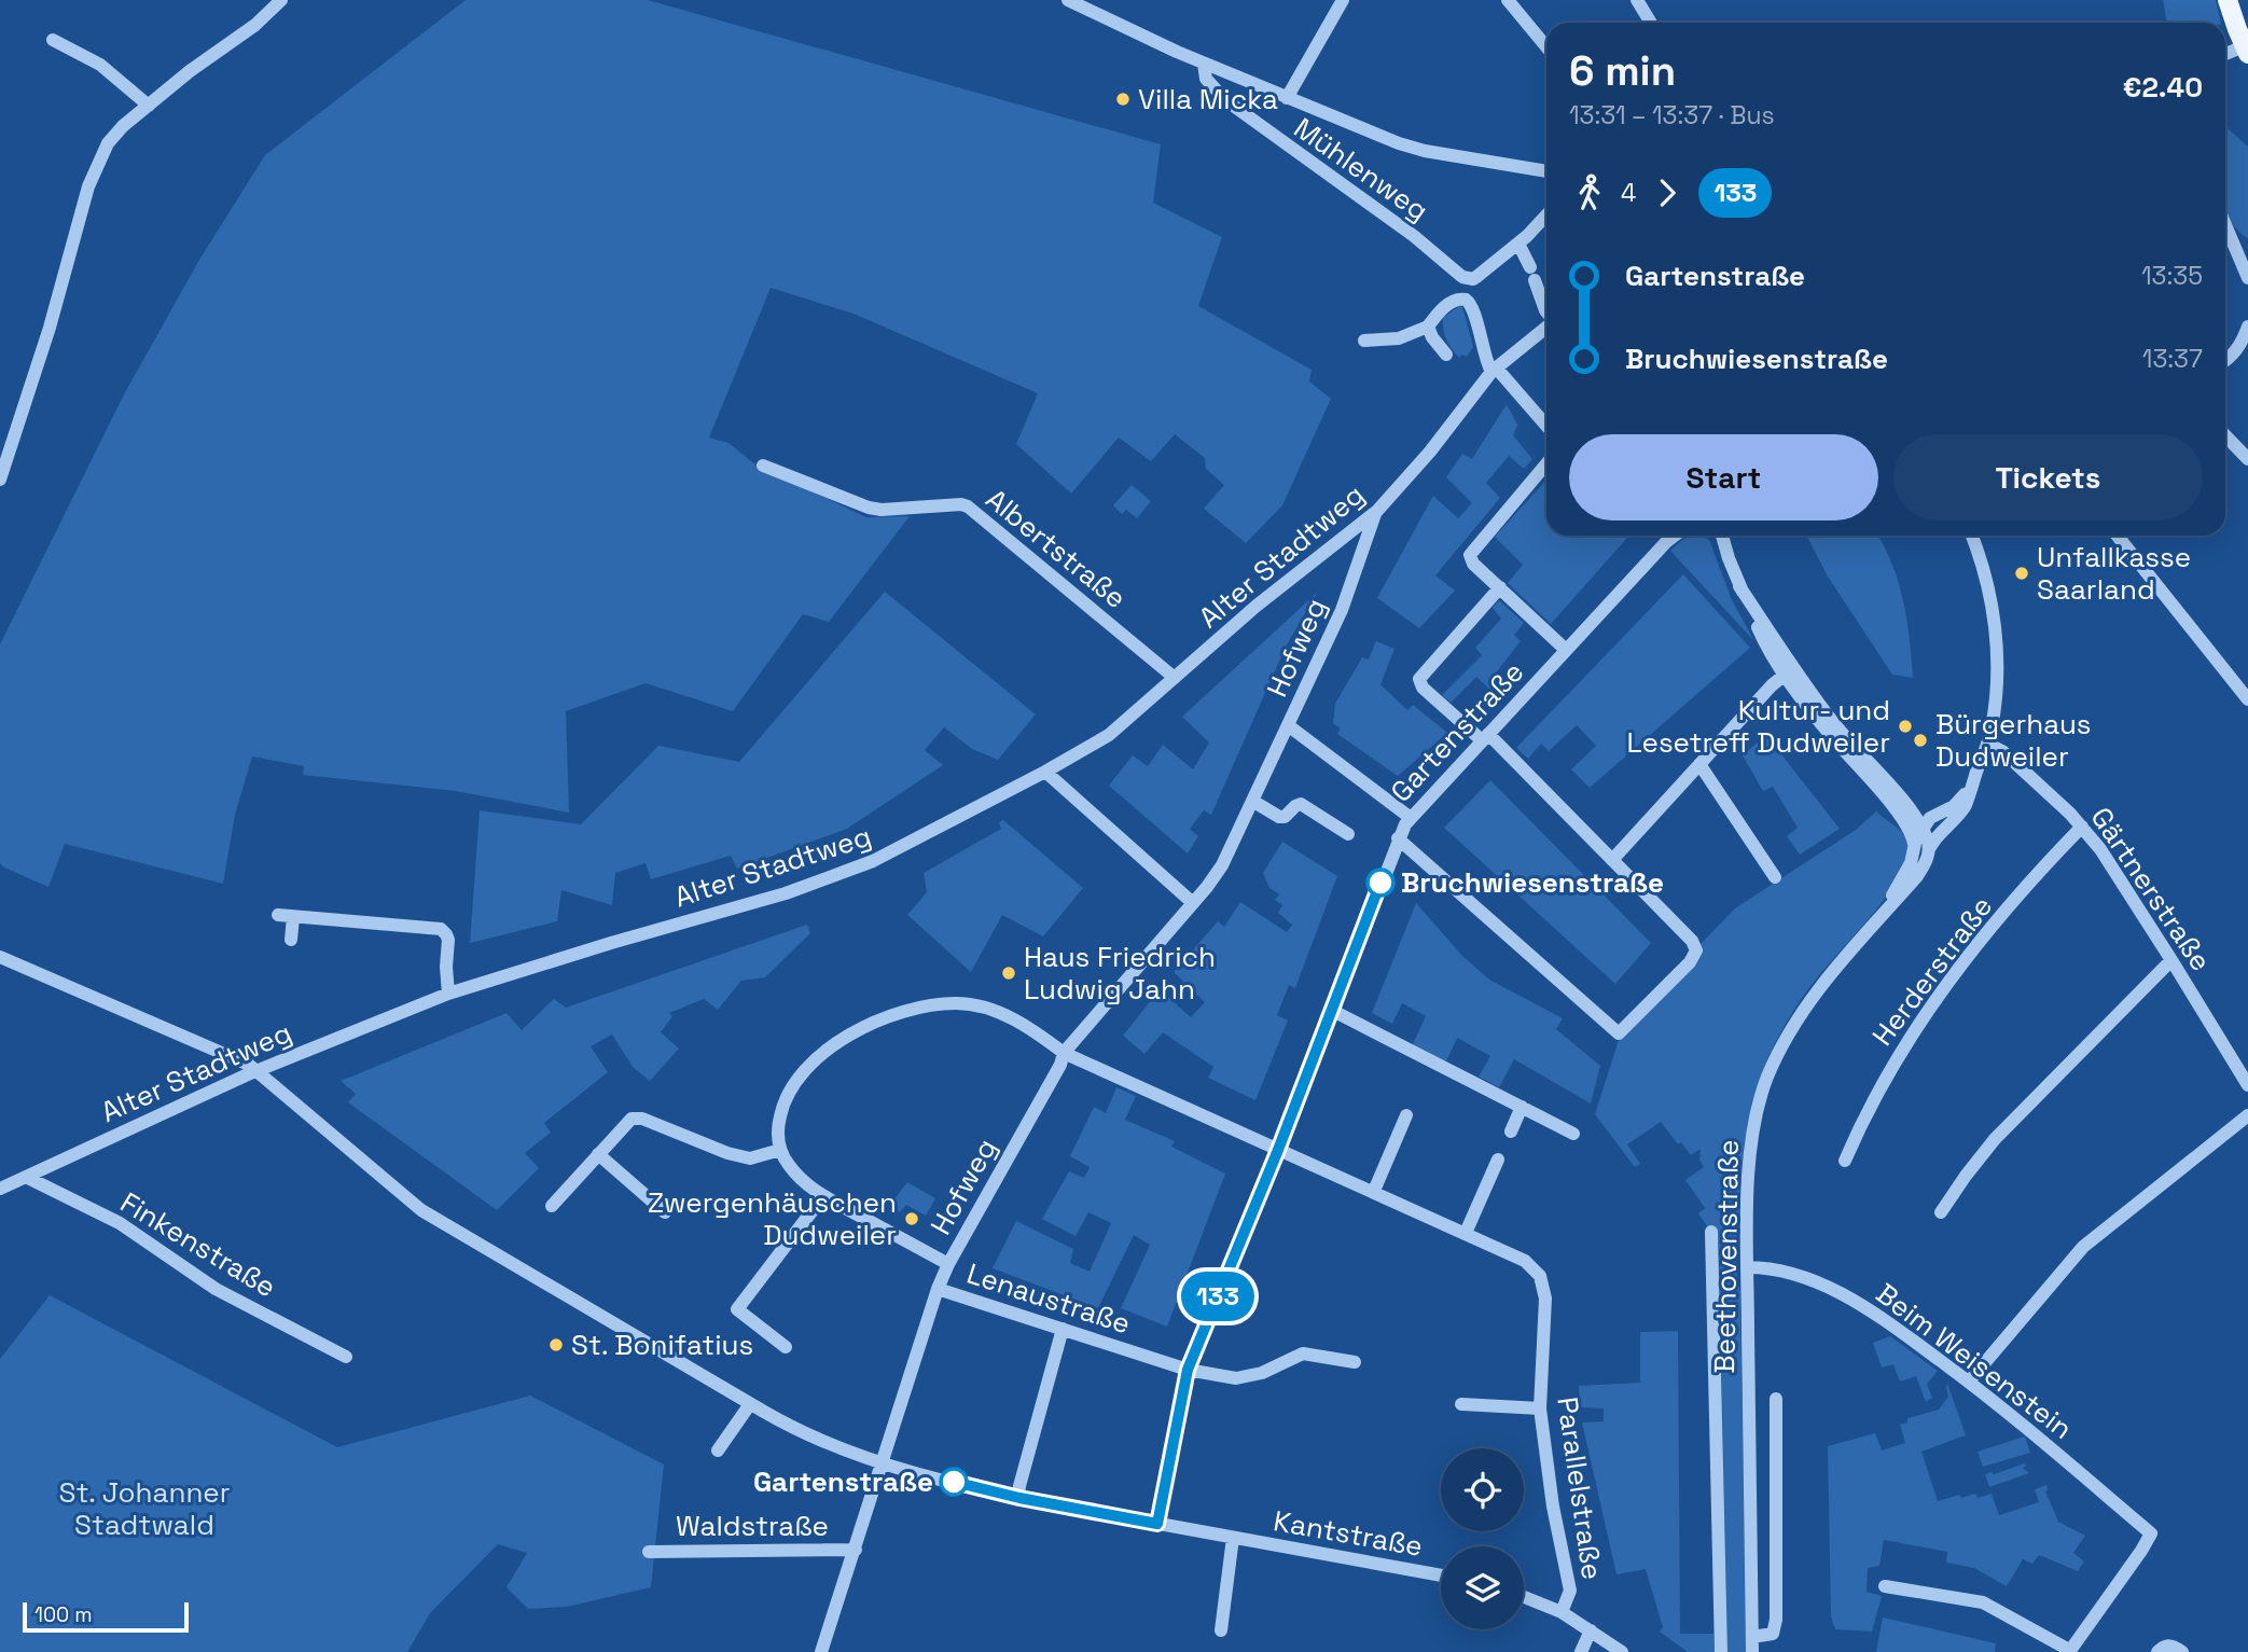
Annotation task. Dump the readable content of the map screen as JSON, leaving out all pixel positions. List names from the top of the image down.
{
  "streets": {
    "street": [
      "Mühlenweg",
      "Albertstraße",
      "Alter Stadtweg",
      "Hofweg",
      "Gartenstraße",
      "Gärtnerstraße",
      "Herderstraße",
      "Finkenstraße",
      "Beethovenstraße",
      "Lenaustraße",
      "Beim Weisenstein",
      "Parallelstraße",
      "Waldstraße",
      "Kantstraße"
    ]
  },
  "crossings": [
    ["Albertstraße", "Alter Stadtweg"],
    ["Alter Stadtweg", "Hofweg"],
    ["Alter Stadtweg", "Finkenstraße"],
    ["Alter Stadtweg", "Kantstraße"],
    ["Hofweg", "Lenaustraße"],
    ["Hofweg", "Parallelstraße"],
    ["Hofweg", "Waldstraße"],
    ["Hofweg", "Kantstraße"],
    ["Gartenstraße", "Lenaustraße"],
    ["Gartenstraße", "Parallelstraße"],
    ["Gartenstraße", "Kantstraße"],
    ["Gärtnerstraße", "Herderstraße"],
    ["Gärtnerstraße", "Beethovenstraße"],
    ["Beethovenstraße", "Beim Weisenstein"]
  ],
  "parks": ["St. Johanner Stadtwald"],
  "places": [
    "Villa Micka",
    "Unfallkasse Saarland",
    "Kultur- und Lesetreff Dudweiler",
    "Bürgerhaus Dudweiler",
    "Bruchwiesenstraße",
    "Haus Friedrich Ludwig Jahn",
    "Zwergenhäuschen Dudweiler",
    "St. Bonifatius",
    "Gartenstraße"
  ],
  "lines": ["bus line 133"],
  "scale_bar": "100 m",
  "page": {
    "on_map": "133",
    "heading": ["6 min", "13:31 – 13:37 · Bus", "€2.40"],
    "legs": ["4", "133"],
    "list": [
      {
        "name": "Gartenstraße",
        "value": "13:35"
      },
      {
        "name": "Bruchwiesenstraße",
        "value": "13:37"
      }
    ],
    "buttons": ["Start", "Tickets"],
    "scale": "100 m"
  }
}
